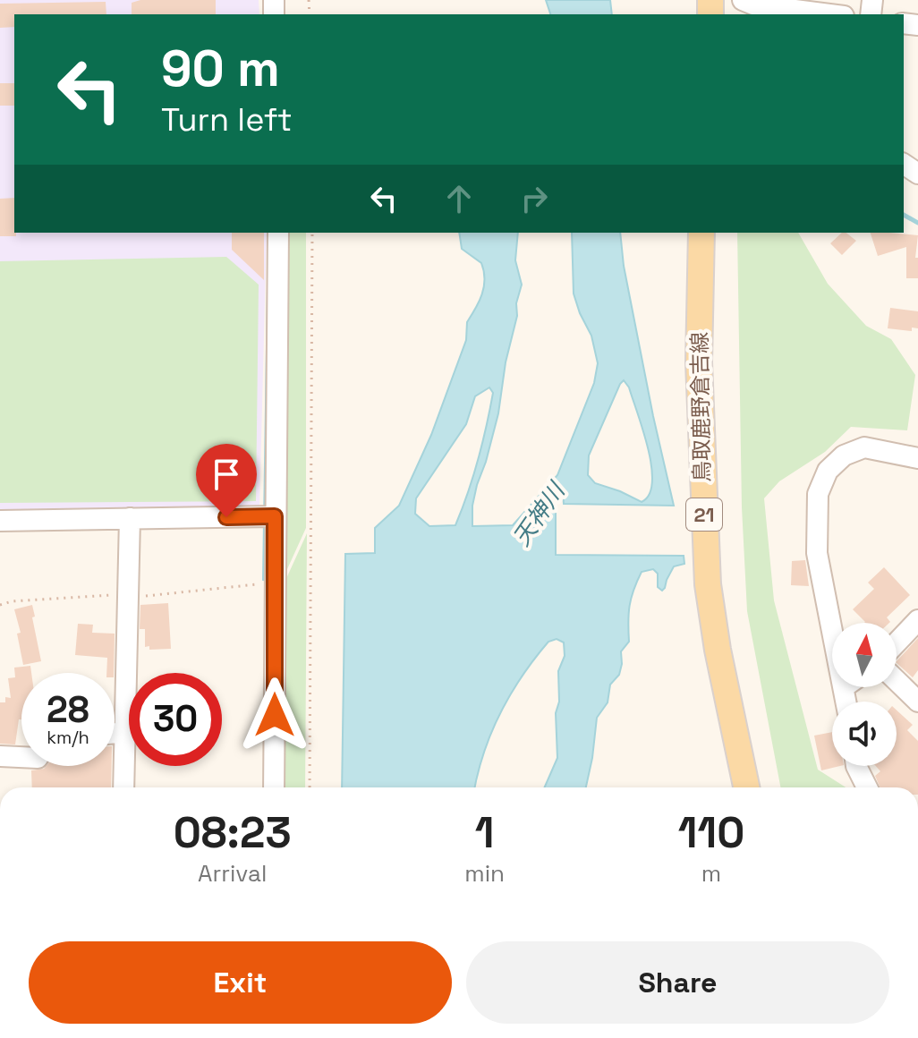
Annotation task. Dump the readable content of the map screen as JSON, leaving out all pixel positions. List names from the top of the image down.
{
  "streets": {
    "main road": ["鳥取鹿野倉吉線", "21"]
  },
  "water": ["天神川"],
  "north": "top",
  "page": {
    "turn": ["90 m", "Turn left"],
    "speed": "28 km/h",
    "limit": "30",
    "eta": [
      "08:23",
      "Arrival",
      "1",
      "min",
      "110",
      "m"
    ],
    "buttons": ["Exit", "Share"]
  }
}
